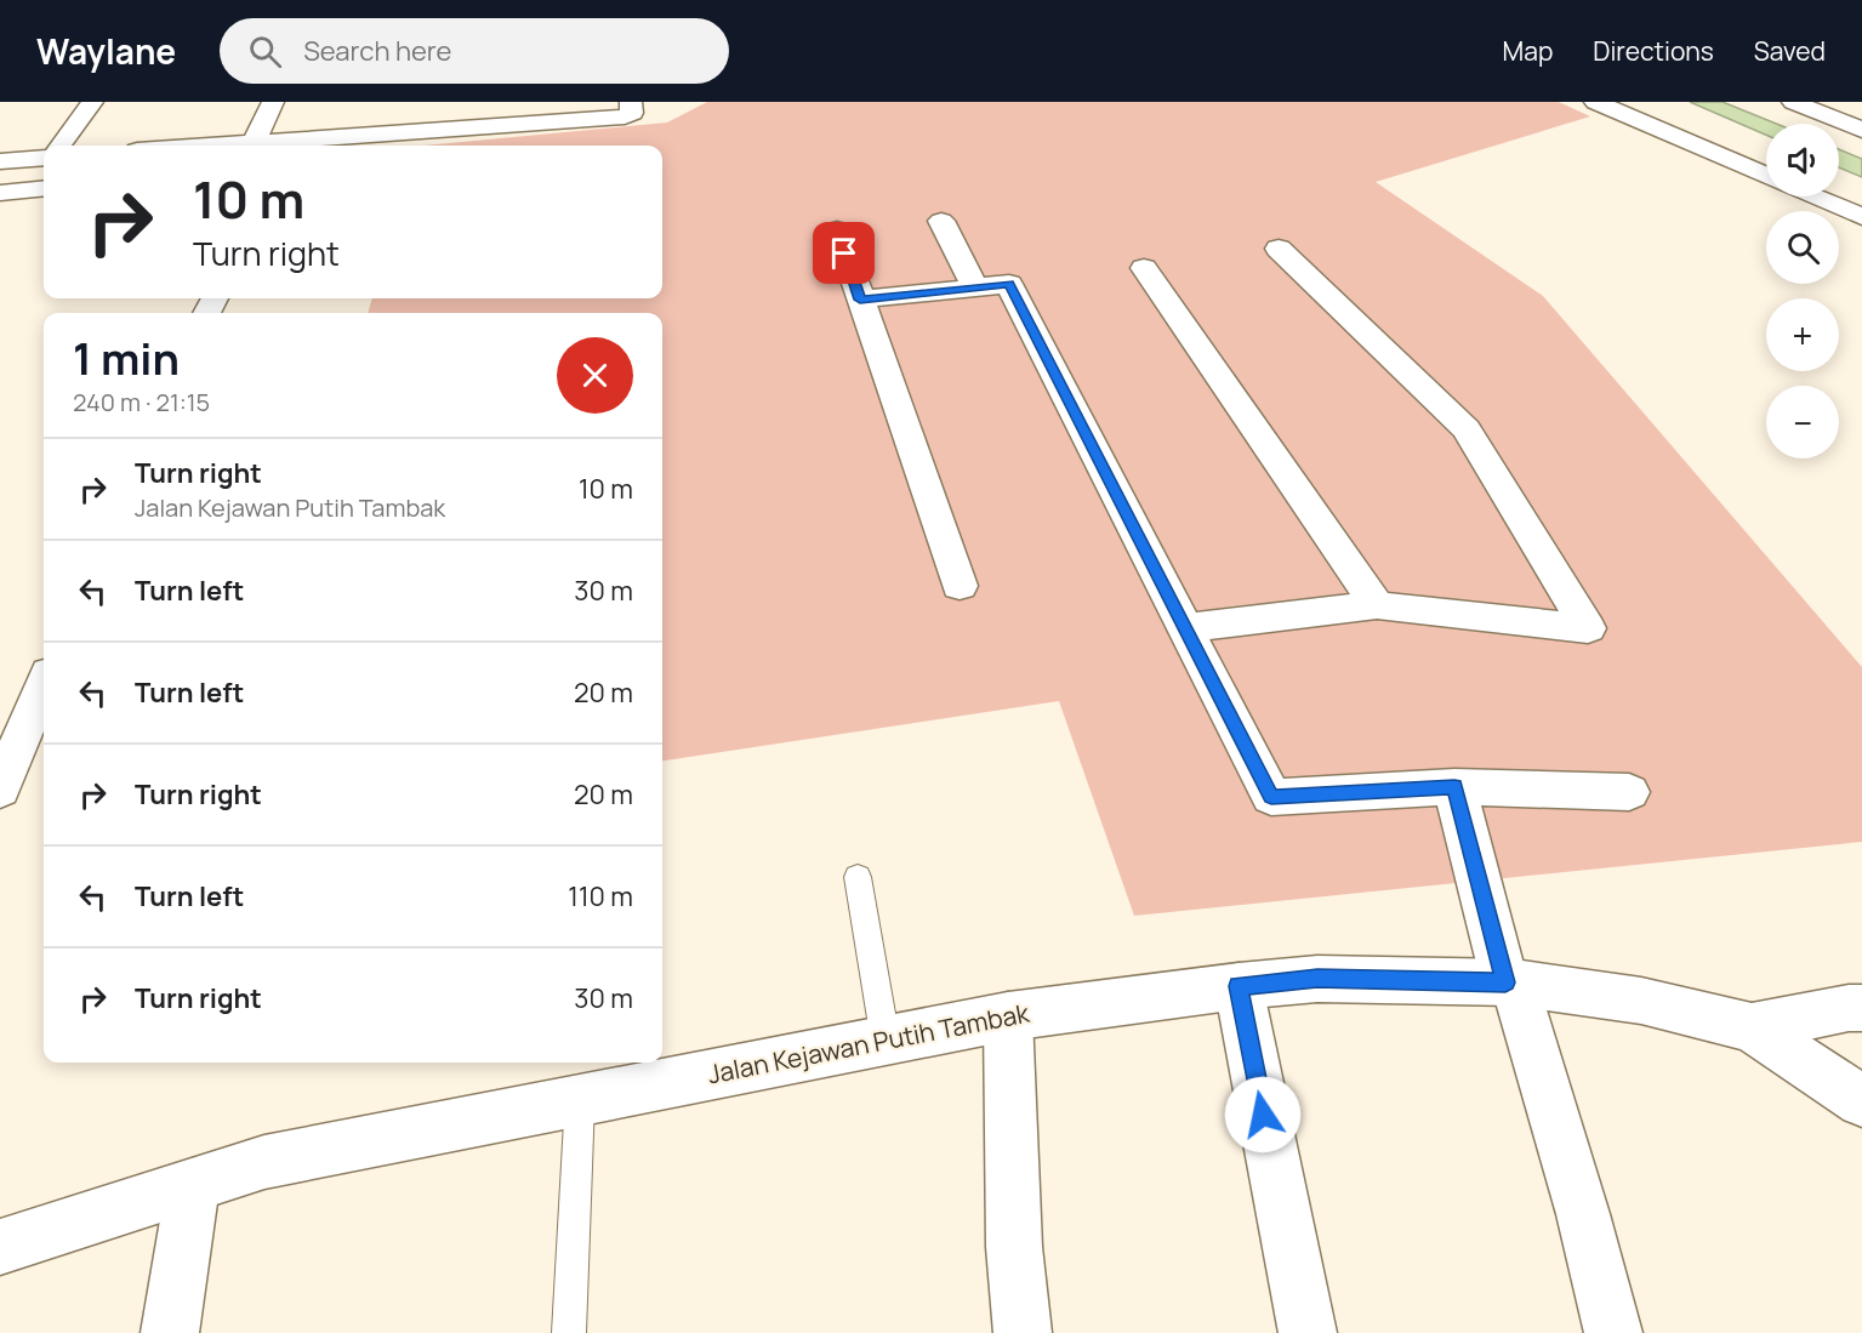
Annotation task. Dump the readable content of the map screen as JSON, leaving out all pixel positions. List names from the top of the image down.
{
  "streets": {
    "street": ["Jalan Kejawan Putih Tambak"]
  },
  "page": {
    "header": "Waylane",
    "search": "Search here",
    "nav": ["Map", "Directions", "Saved"],
    "map_buttons": ["+", "−"],
    "turn": ["10 m", "Turn right"],
    "heading": ["1 min", "240 m · 21:15"],
    "list": [
      {
        "name": "Turn right",
        "note": "Jalan Kejawan Putih Tambak",
        "value": "10 m"
      },
      {
        "name": "Turn left",
        "value": "30 m"
      },
      {
        "name": "Turn left",
        "value": "20 m"
      },
      {
        "name": "Turn right",
        "value": "20 m"
      },
      {
        "name": "Turn left",
        "value": "110 m"
      },
      {
        "name": "Turn right",
        "value": "30 m"
      }
    ]
  }
}
